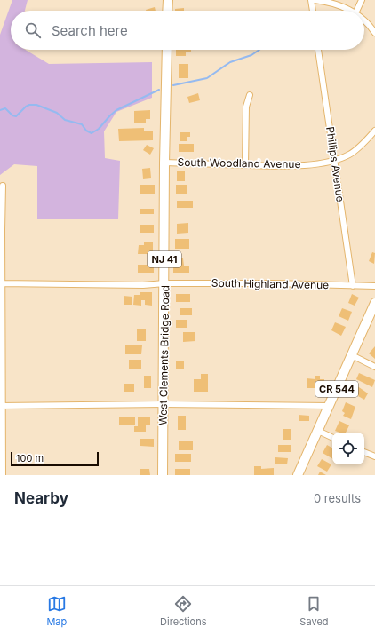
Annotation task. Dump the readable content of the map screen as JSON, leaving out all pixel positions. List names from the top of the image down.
{
  "streets": {
    "main road": ["NJ 41", "West Clements Bridge Road", "CR 544"],
    "street": ["South Woodland Avenue", "Phillips Avenue", "South Highland Avenue"]
  },
  "crossings": [
    ["South Woodland Avenue", "Phillips Avenue"],
    ["South Woodland Avenue", "West Clements Bridge Road"],
    ["Phillips Avenue", "South Highland Avenue"],
    ["South Highland Avenue", "West Clements Bridge Road"]
  ],
  "scale_bar": "100 m",
  "page": {
    "search": "Search here",
    "scale": "100 m",
    "heading": ["Nearby", "0 results"],
    "nav": ["Map", "Directions", "Saved"]
  }
}
